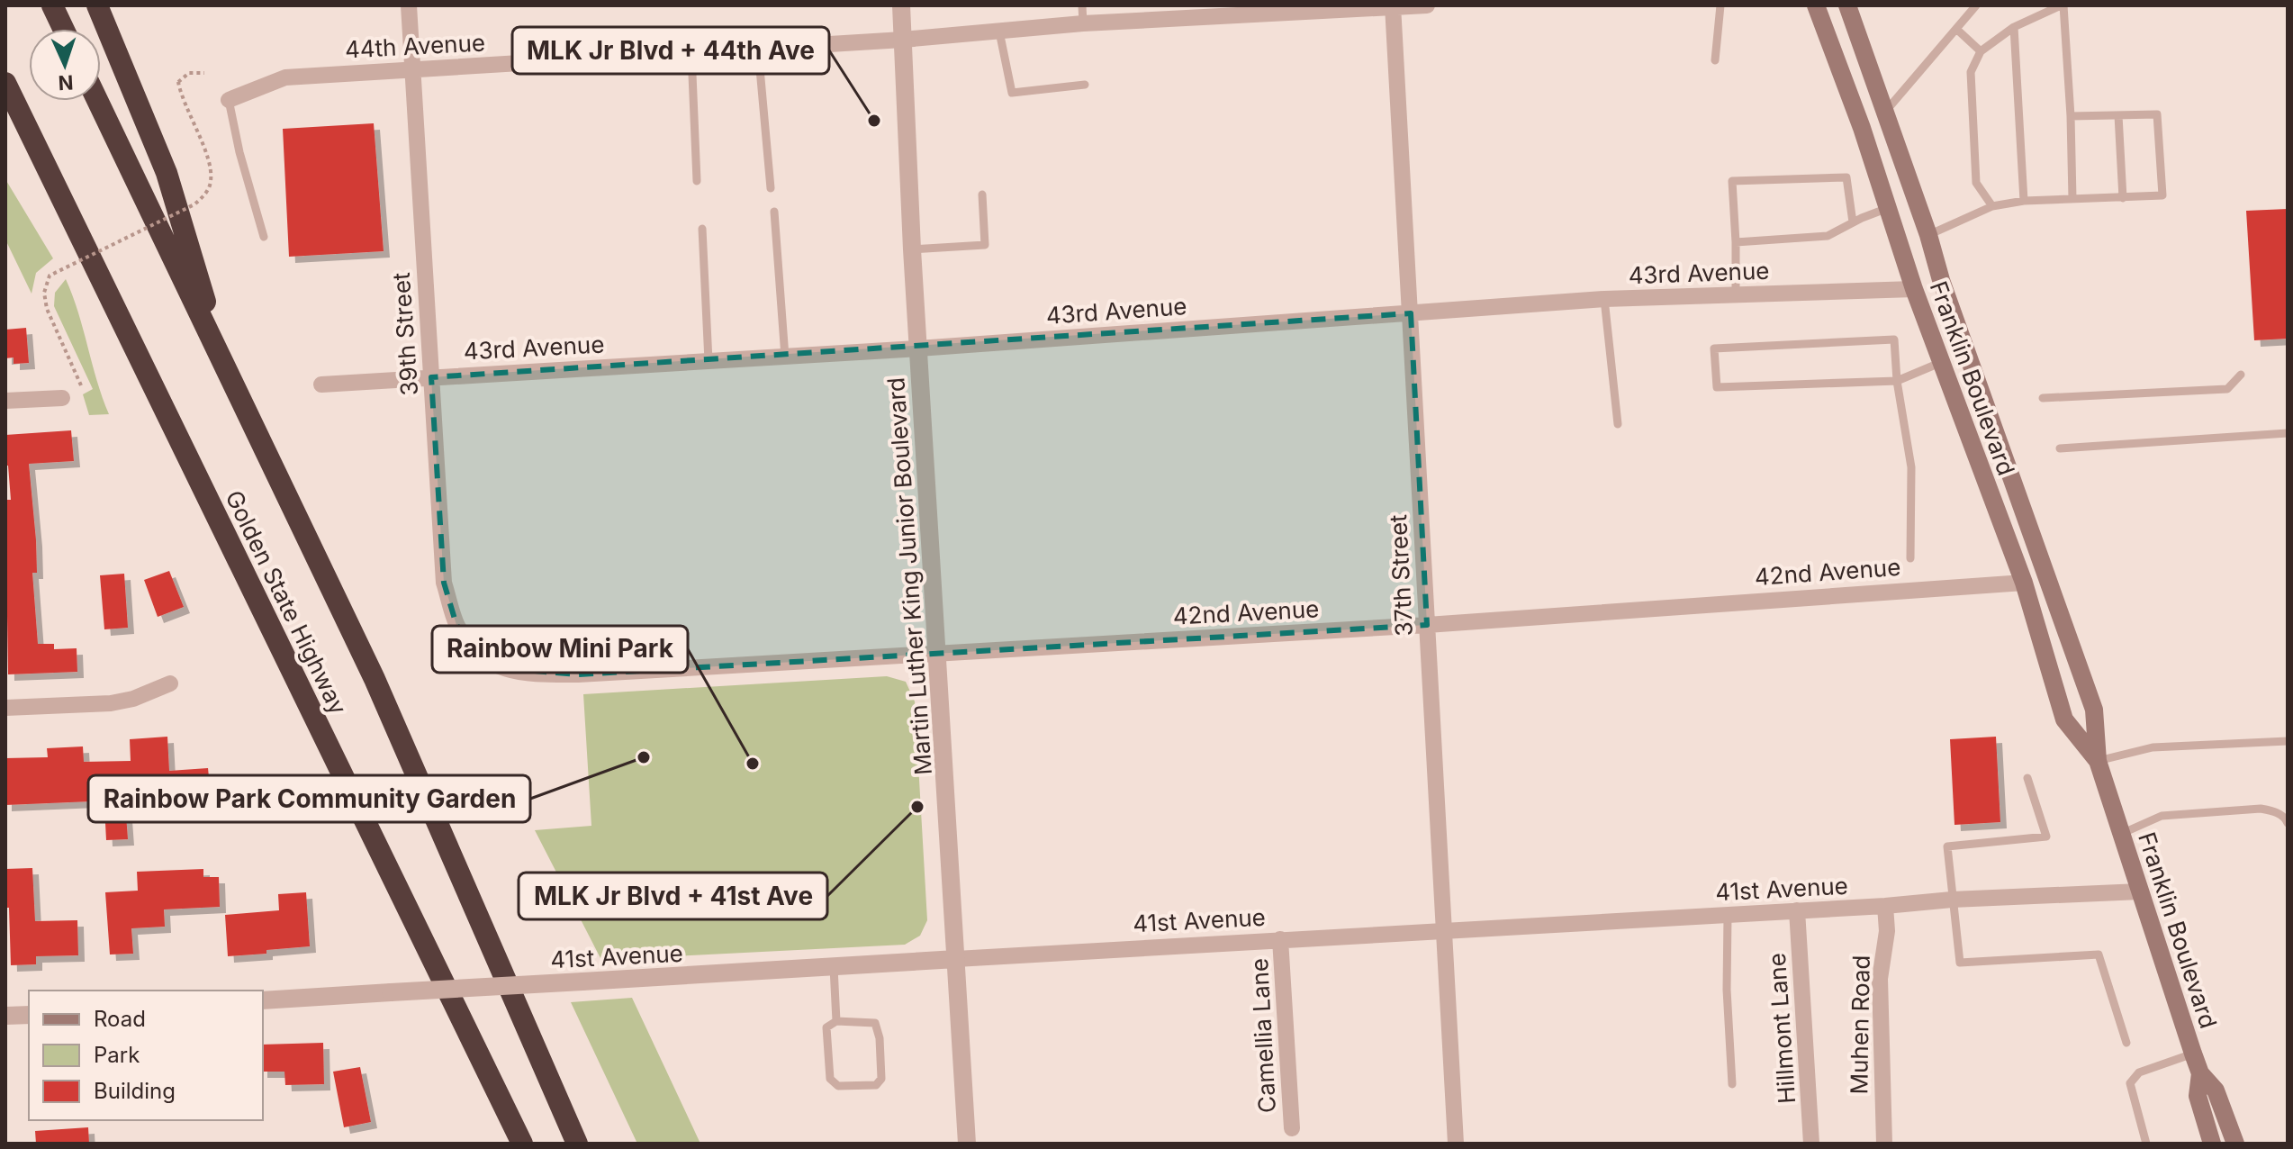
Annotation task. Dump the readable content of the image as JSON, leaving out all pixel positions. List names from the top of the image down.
{
  "streets": {
    "highway": ["Golden State Highway"],
    "main road": ["Franklin Boulevard"],
    "street": [
      "44th Avenue",
      "43rd Avenue",
      "39th Street",
      "42nd Avenue",
      "37th Street",
      "Martin Luther King Junior Boulevard",
      "41st Avenue",
      "Muhen Road",
      "Hillmont Lane",
      "Camellia Lane"
    ]
  },
  "crossings": [
    ["44th Avenue", "39th Street"],
    ["44th Avenue", "37th Street"],
    ["44th Avenue", "Martin Luther King Junior Boulevard"],
    ["43rd Avenue", "39th Street"],
    ["43rd Avenue", "Franklin Boulevard"],
    ["43rd Avenue", "37th Street"],
    ["43rd Avenue", "Martin Luther King Junior Boulevard"],
    ["39th Street", "42nd Avenue"],
    ["Franklin Boulevard", "42nd Avenue"],
    ["Franklin Boulevard", "41st Avenue"],
    ["42nd Avenue", "37th Street"],
    ["42nd Avenue", "Martin Luther King Junior Boulevard"],
    ["37th Street", "41st Avenue"],
    ["Martin Luther King Junior Boulevard", "41st Avenue"],
    ["41st Avenue", "Muhen Road"],
    ["41st Avenue", "Hillmont Lane"],
    ["41st Avenue", "Camellia Lane"]
  ],
  "places": [
    "MLK Jr Blvd + 44th Ave",
    "Rainbow Park Community Garden",
    "Rainbow Mini Park",
    "MLK Jr Blvd + 41st Ave"
  ],
  "legend": ["Road", "Park", "Building"],
  "north": "bottom"
}
